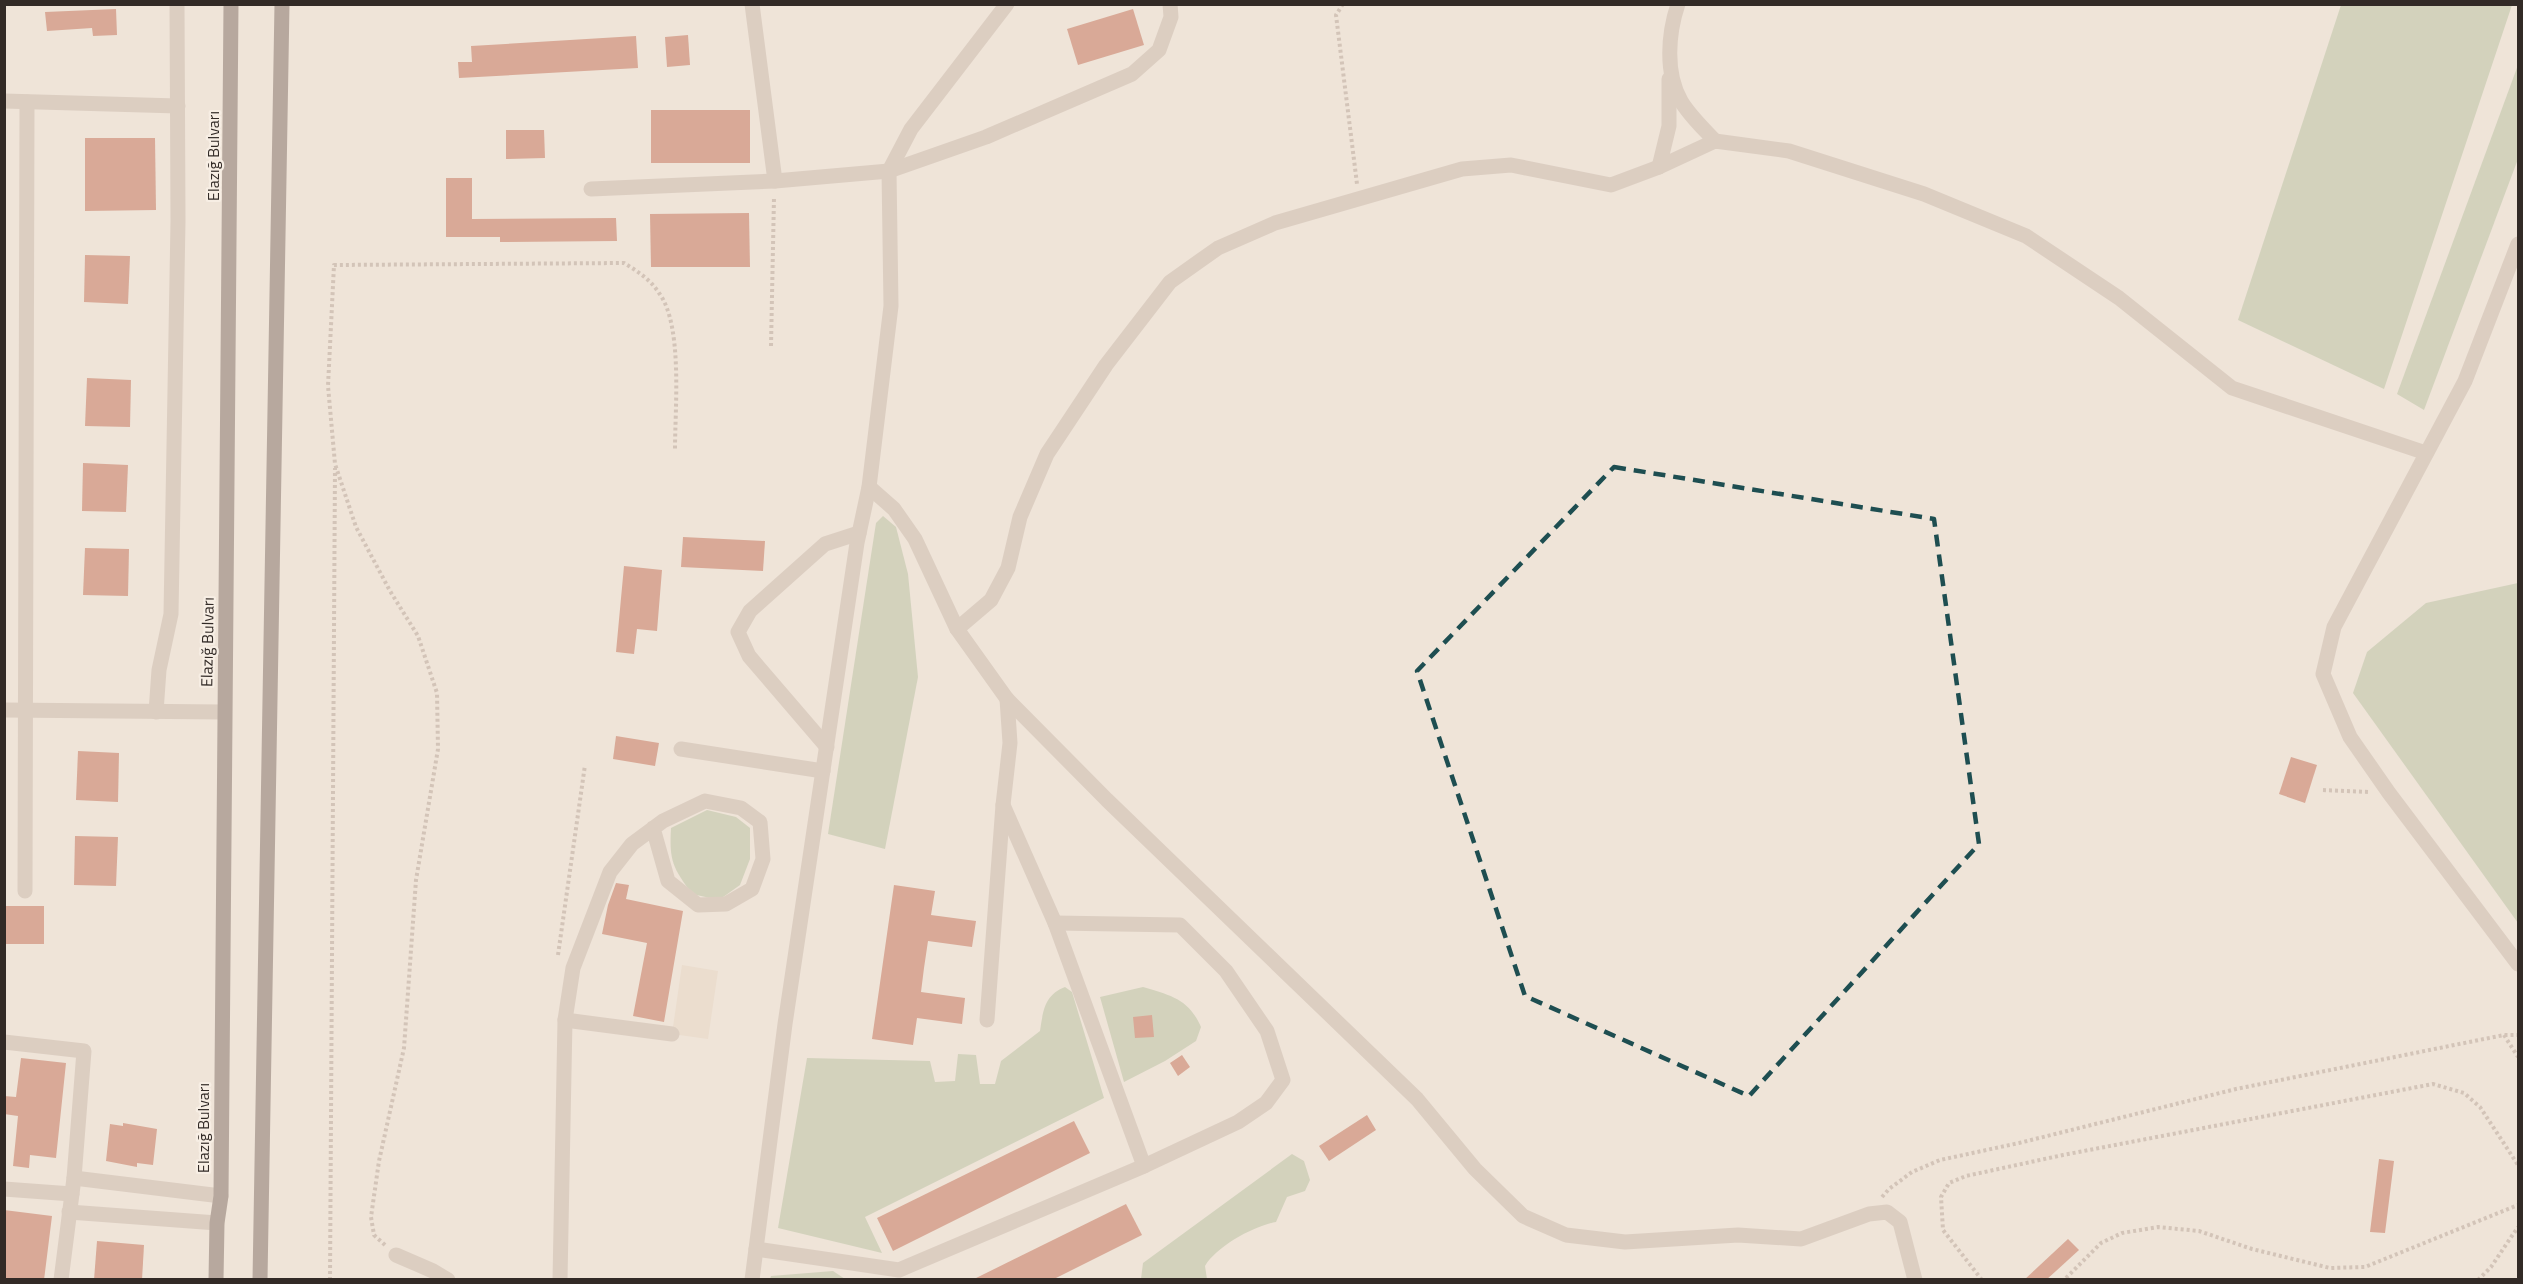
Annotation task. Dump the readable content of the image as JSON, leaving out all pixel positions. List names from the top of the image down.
{
  "streets": {
    "main road": ["Elazığ Bulvarı"]
  }
}
